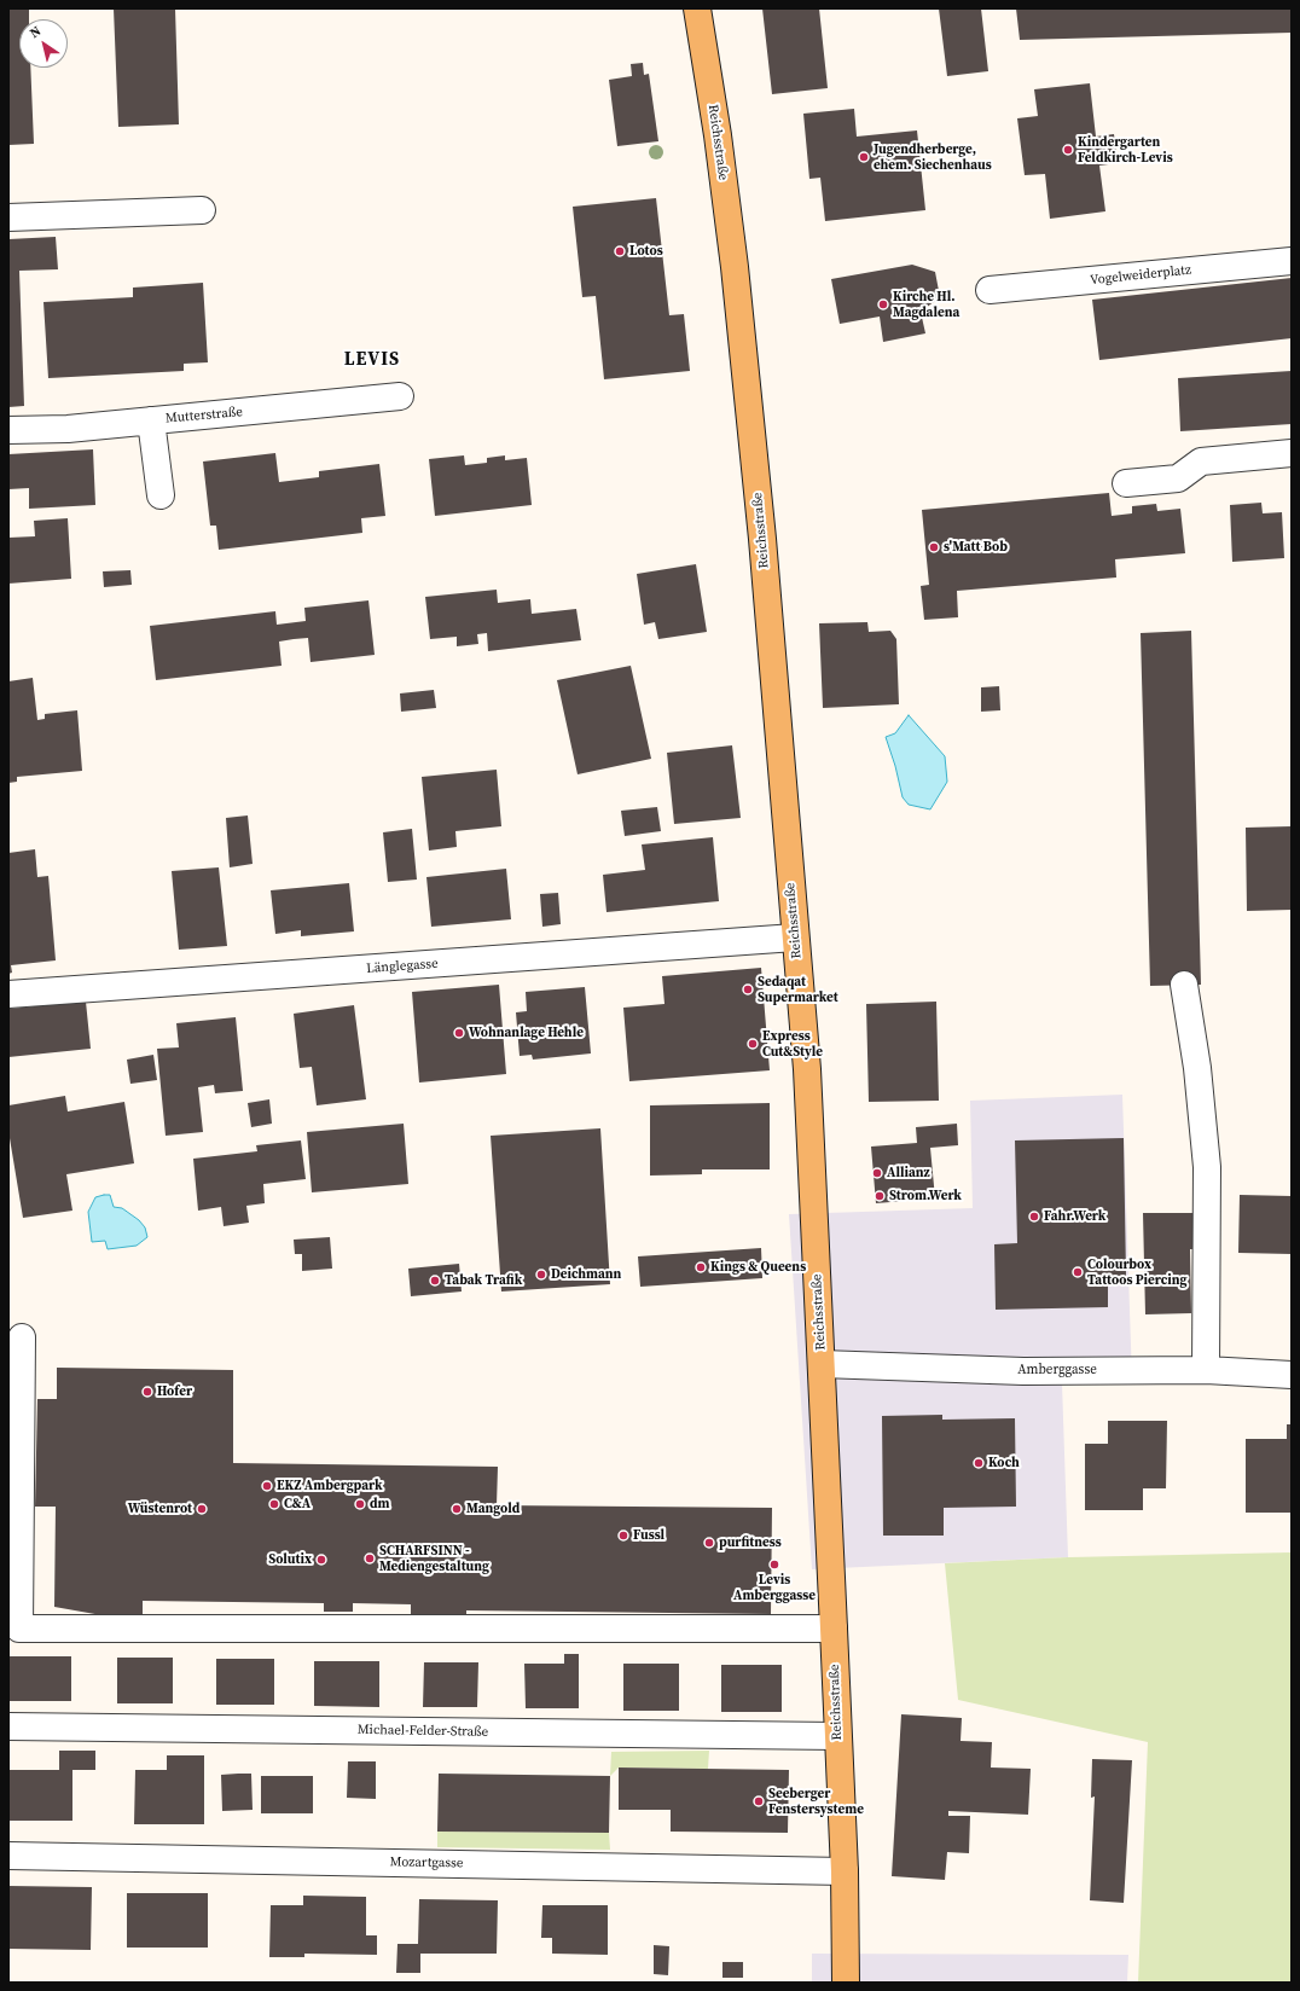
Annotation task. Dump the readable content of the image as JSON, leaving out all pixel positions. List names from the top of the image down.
{
  "streets": {
    "main road": ["Reichsstraße"],
    "street": [
      "Vogelweiderplatz",
      "Mutterstraße",
      "Länglegasse",
      "Amberggasse",
      "Michael-Felder-Straße",
      "Mozartgasse"
    ]
  },
  "crossings": [
    ["Reichsstraße", "Länglegasse"],
    ["Reichsstraße", "Amberggasse"],
    ["Reichsstraße", "Michael-Felder-Straße"],
    ["Reichsstraße", "Mozartgasse"]
  ],
  "districts": ["LEVIS"],
  "places": [
    "Kindergarten Feldkirch-Levis",
    "Jugendherberge, ehem. Siechenhaus",
    "Lotos",
    "Kirche Hl. Magdalena",
    "s'Matt Bob",
    "Sedaqat Supermarket",
    "Wohnanlage Hehle",
    "Express Cut&Style",
    "Allianz",
    "Strom.Werk",
    "Fahr.Werk",
    "Kings & Queens",
    "Colourbox Tattoos Piercing",
    "Deichmann",
    "Tabak Trafik",
    "Hofer",
    "Koch",
    "EKZ Ambergpark",
    "C&A",
    "dm",
    "Wüstenrot",
    "Mangold",
    "Fussl",
    "purfitness",
    "SCHARFSINN - Mediengestaltung",
    "Solutix",
    "Levis Amberggasse",
    "Seeberger Fenstersysteme"
  ],
  "north": "top left"
}
